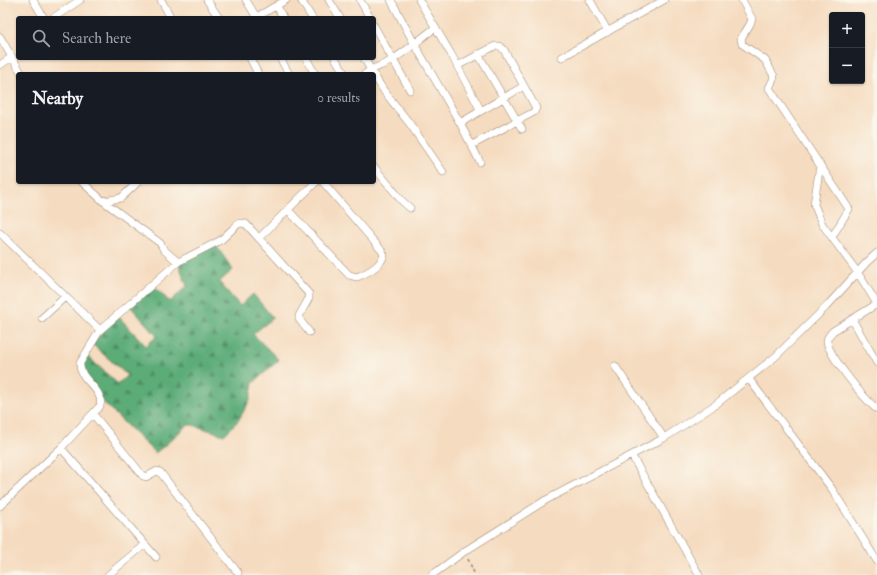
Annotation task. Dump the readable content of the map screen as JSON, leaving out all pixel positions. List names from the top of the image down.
{
  "page": {
    "map_buttons": ["+", "−"],
    "search": "Search here",
    "heading": ["Nearby", "0 results"]
  }
}
